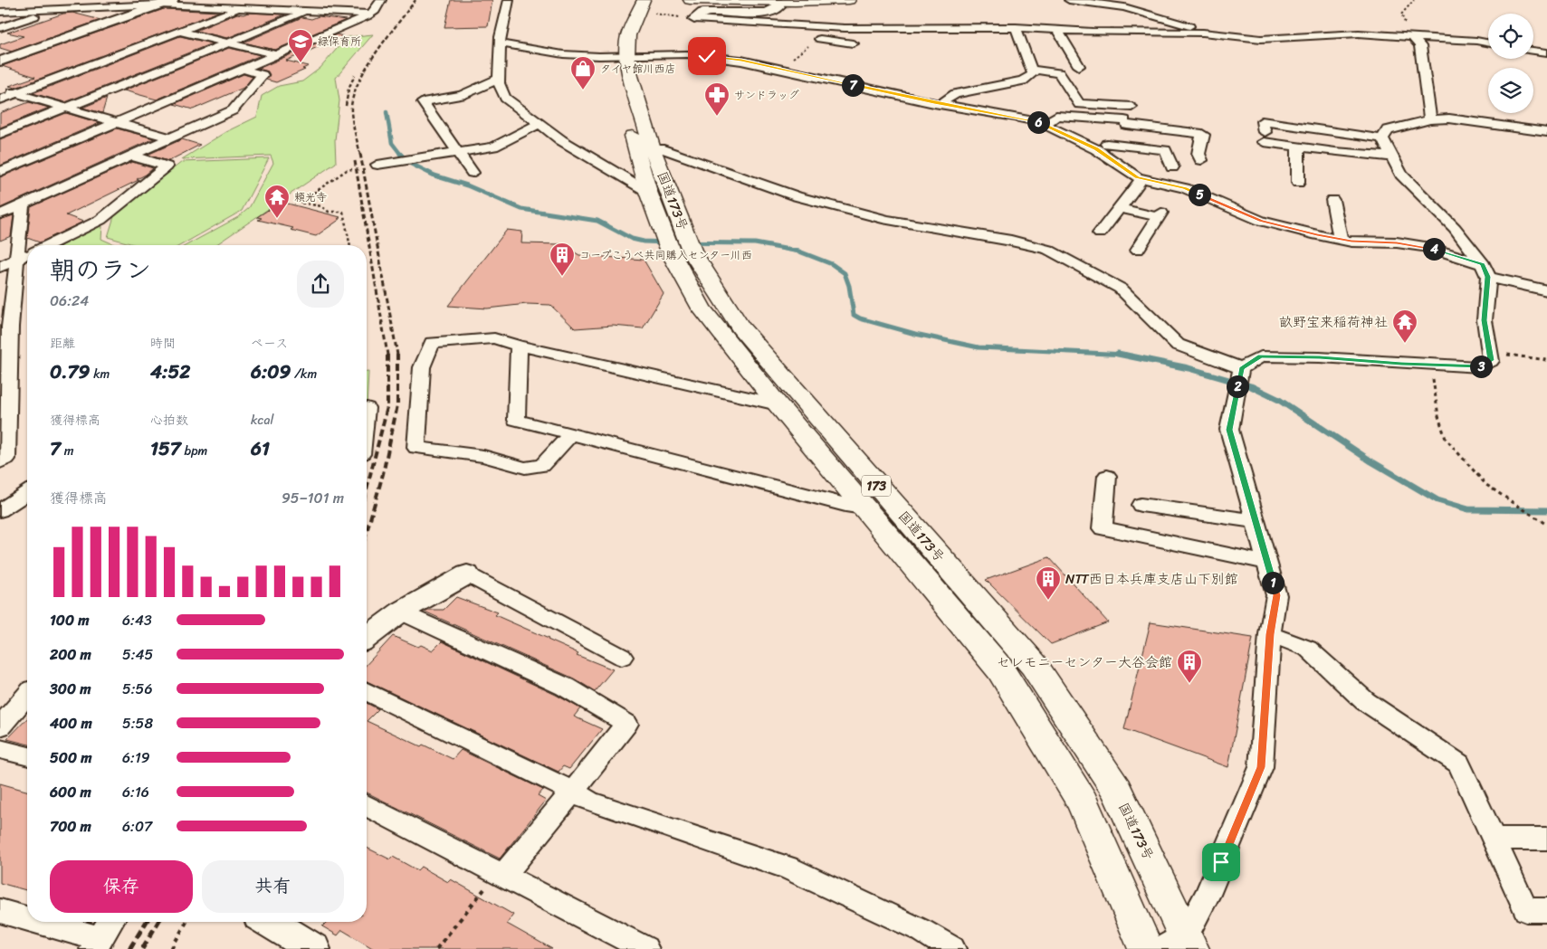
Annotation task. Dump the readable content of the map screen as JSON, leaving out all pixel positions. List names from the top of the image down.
{
  "streets": {
    "main road": ["国道173号", "173"]
  },
  "places": {
    "school or university": ["緑保育所"],
    "shop": ["タイヤ館川西店"],
    "pharmacy": ["サンドラッグ"],
    "temple": ["頼光寺", "畝野宝来稲荷神社"],
    "building": ["コープこうべ共同購入センター川西", "NTT西日本兵庫支店山下別館", "セレモニーセンター大谷会館"]
  },
  "page": {
    "pins": [
      "7",
      "6",
      "5",
      "4",
      "3",
      "2",
      "1"
    ],
    "heading": ["朝のラン", "06:24"],
    "stats": [
      ["距離", "0.79 km"],
      ["時間", "4:52"],
      ["ペース", "6:09 /km"],
      ["獲得標高", "7 m"],
      ["心拍数", "157 bpm"],
      ["kcal", "61"]
    ],
    "chart": ["獲得標高", "95–101 m"],
    "list": [
      {
        "name": "100 m",
        "note": "6:43"
      },
      {
        "name": "200 m",
        "note": "5:45"
      },
      {
        "name": "300 m",
        "note": "5:56"
      },
      {
        "name": "400 m",
        "note": "5:58"
      },
      {
        "name": "500 m",
        "note": "6:19"
      },
      {
        "name": "600 m",
        "note": "6:16"
      },
      {
        "name": "700 m",
        "note": "6:07"
      }
    ],
    "buttons": ["保存", "共有"]
  }
}
